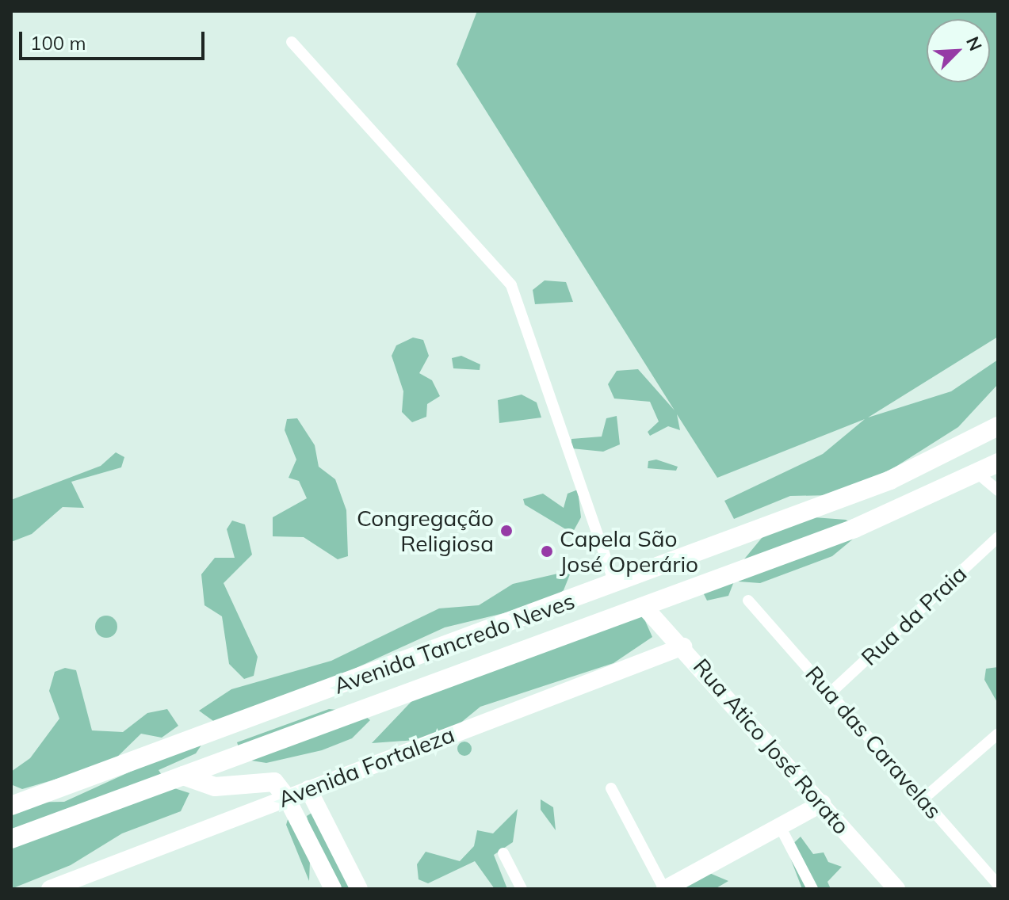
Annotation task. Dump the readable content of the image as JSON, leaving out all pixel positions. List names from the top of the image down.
{
  "streets": {
    "main road": ["Avenida Tancredo Neves"],
    "street": [
      "Rua da Praia",
      "Rua das Caravelas",
      "Rua Atico José Rorato",
      "Avenida Fortaleza"
    ]
  },
  "crossings": [
    ["Rua da Praia", "Rua das Caravelas"],
    ["Avenida Tancredo Neves", "Rua Atico José Rorato"],
    ["Rua Atico José Rorato", "Avenida Fortaleza"]
  ],
  "places": ["Congregação Religiosa", "Capela São José Operário"],
  "scale_bar": "100 m",
  "north": "top right"
}
